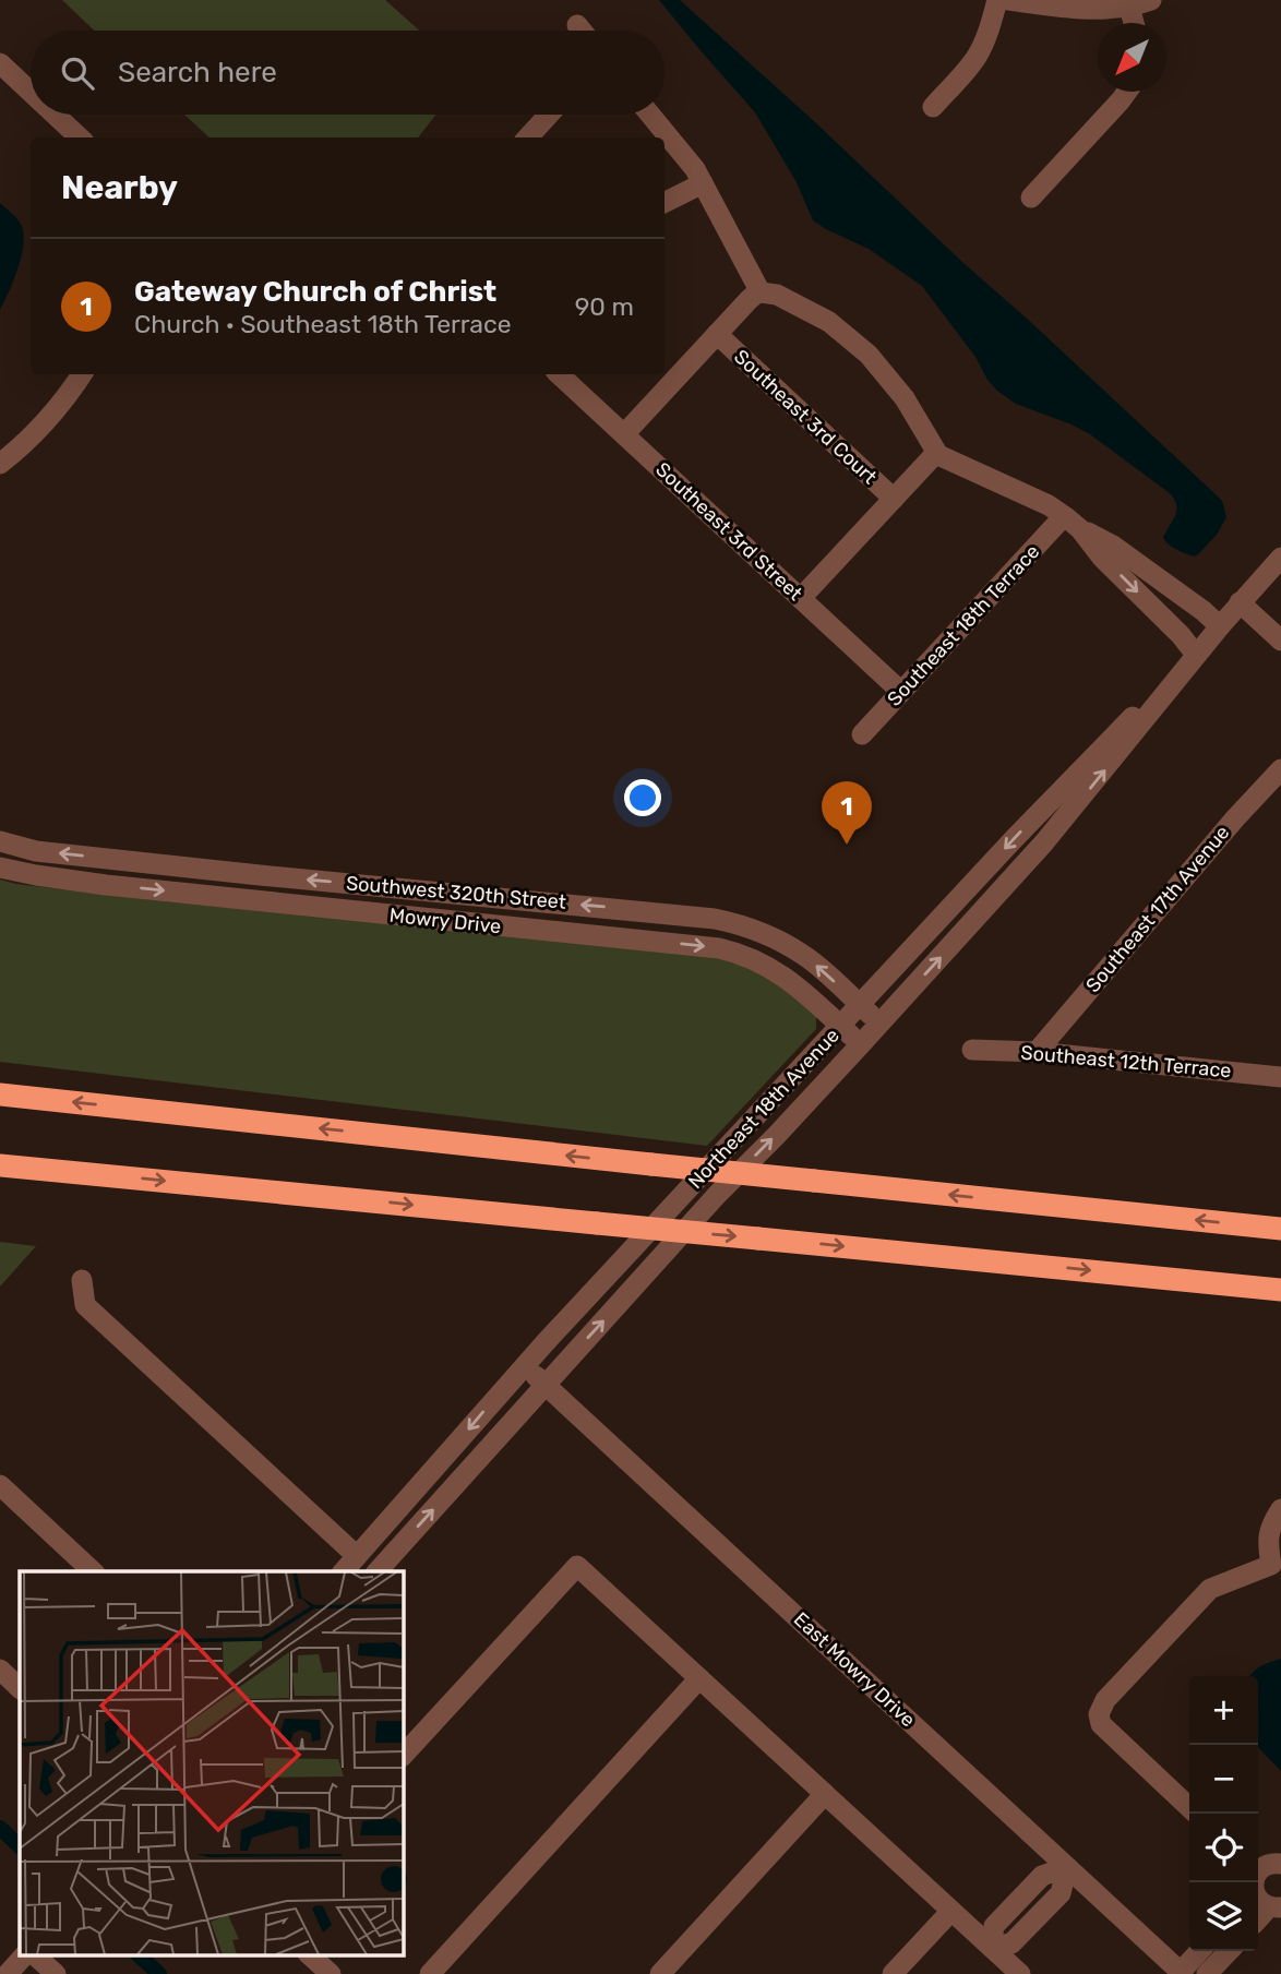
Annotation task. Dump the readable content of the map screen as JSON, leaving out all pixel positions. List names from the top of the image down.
{
  "streets": {
    "street": [
      "Southeast 3rd Court",
      "Southeast 3rd Street",
      "Southeast 18th Terrace",
      "Southwest 320th Street",
      "Southeast 17th Avenue",
      "Mowry Drive",
      "Southeast 12th Terrace",
      "Northeast 18th Avenue",
      "East Mowry Drive"
    ]
  },
  "crossings": [
    ["Southeast 3rd Street", "Southeast 18th Terrace"],
    ["Southwest 320th Street", "Northeast 18th Avenue"],
    ["Southeast 17th Avenue", "Southeast 12th Terrace"],
    ["Mowry Drive", "Northeast 18th Avenue"],
    ["Northeast 18th Avenue", "East Mowry Drive"]
  ],
  "one_way": ["Southwest 320th Street", "Mowry Drive"],
  "north": "bottom left",
  "page": {
    "search": "Search here",
    "heading": "Nearby",
    "list": [
      {
        "mark": "1",
        "name": "Gateway Church of Christ",
        "note": "Church · Southeast 18th Terrace",
        "value": "90 m"
      }
    ],
    "pins": "1",
    "map_buttons": ["+", "−"]
  }
}
